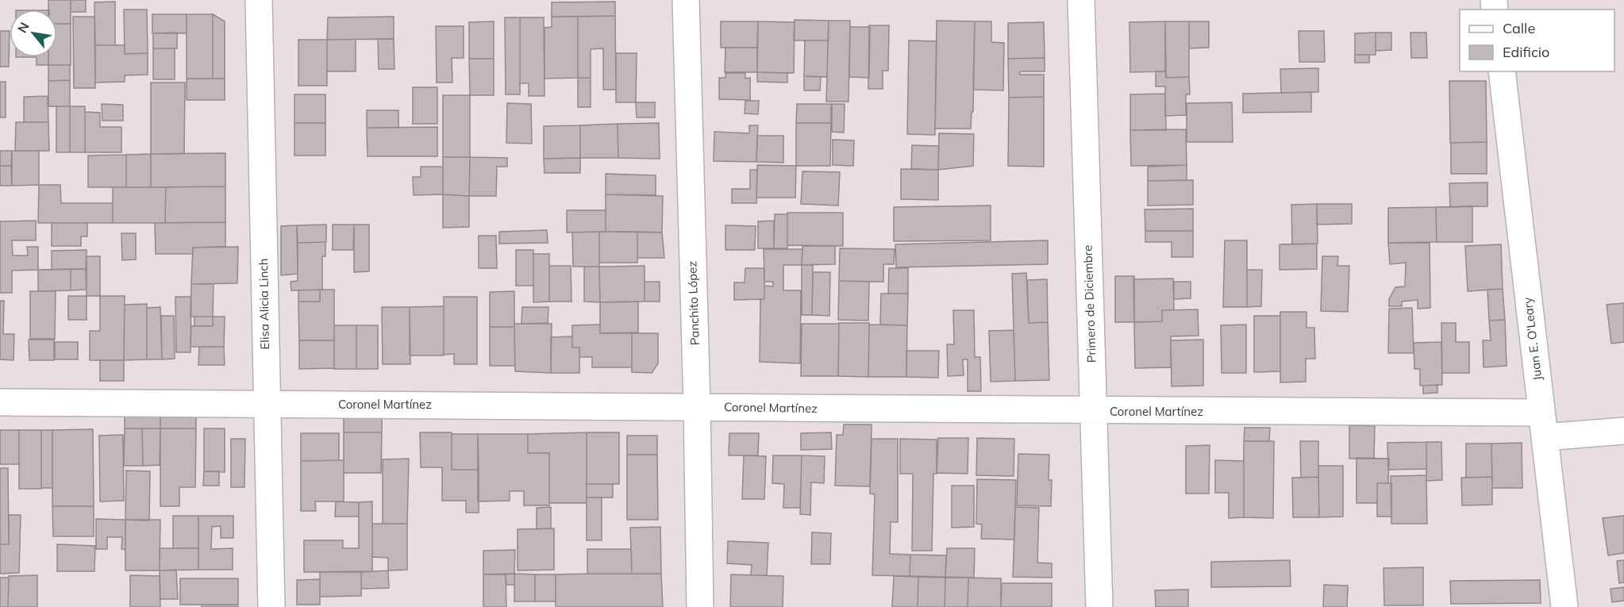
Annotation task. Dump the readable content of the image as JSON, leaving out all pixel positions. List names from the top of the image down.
{
  "streets": {
    "street": [
      "Panchito López",
      "Elisa Alicia Linch",
      "Primero de Diciembre",
      "Juan E. O'Leary",
      "Coronel Martínez"
    ]
  },
  "crossings": [
    ["Panchito López", "Coronel Martínez"],
    ["Elisa Alicia Linch", "Coronel Martínez"],
    ["Primero de Diciembre", "Coronel Martínez"],
    ["Juan E. O'Leary", "Coronel Martínez"]
  ],
  "legend": ["Calle", "Edificio"],
  "north": "top left"
}
